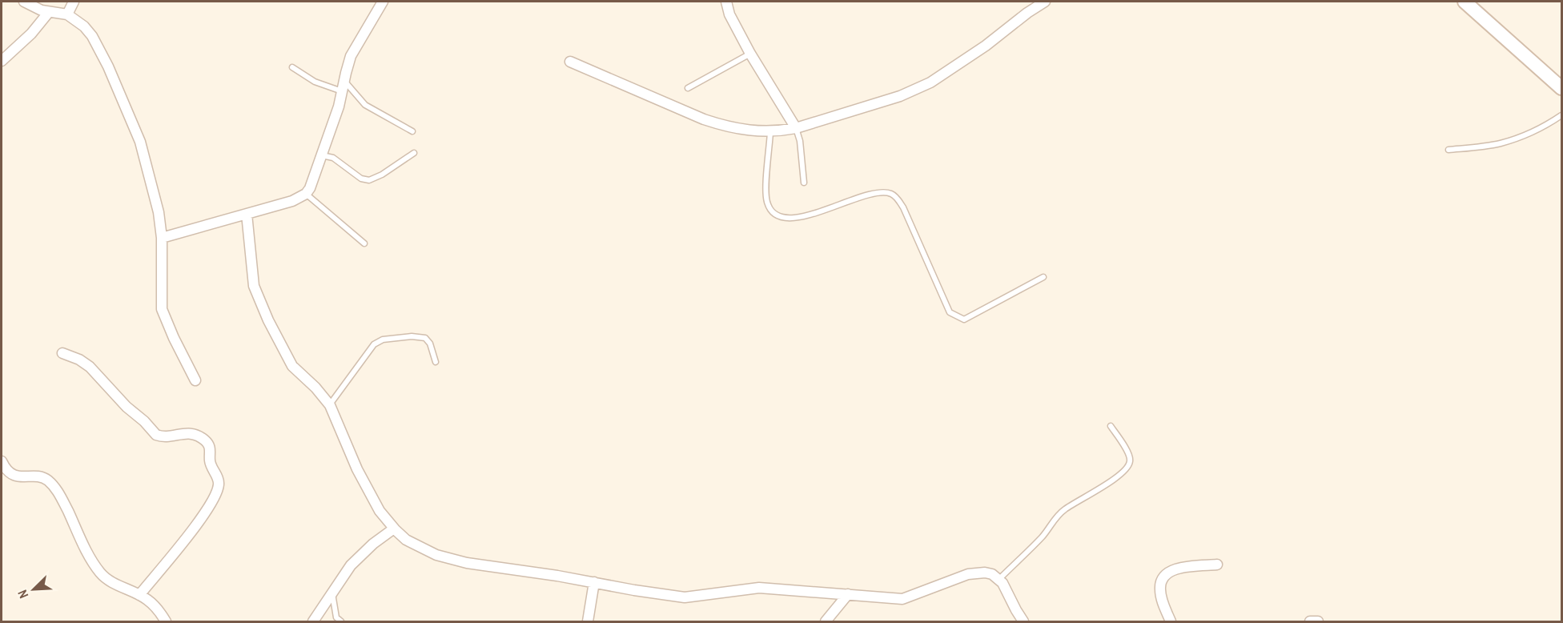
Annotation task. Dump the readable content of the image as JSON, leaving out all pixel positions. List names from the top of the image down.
{
  "north": "bottom left"
}
